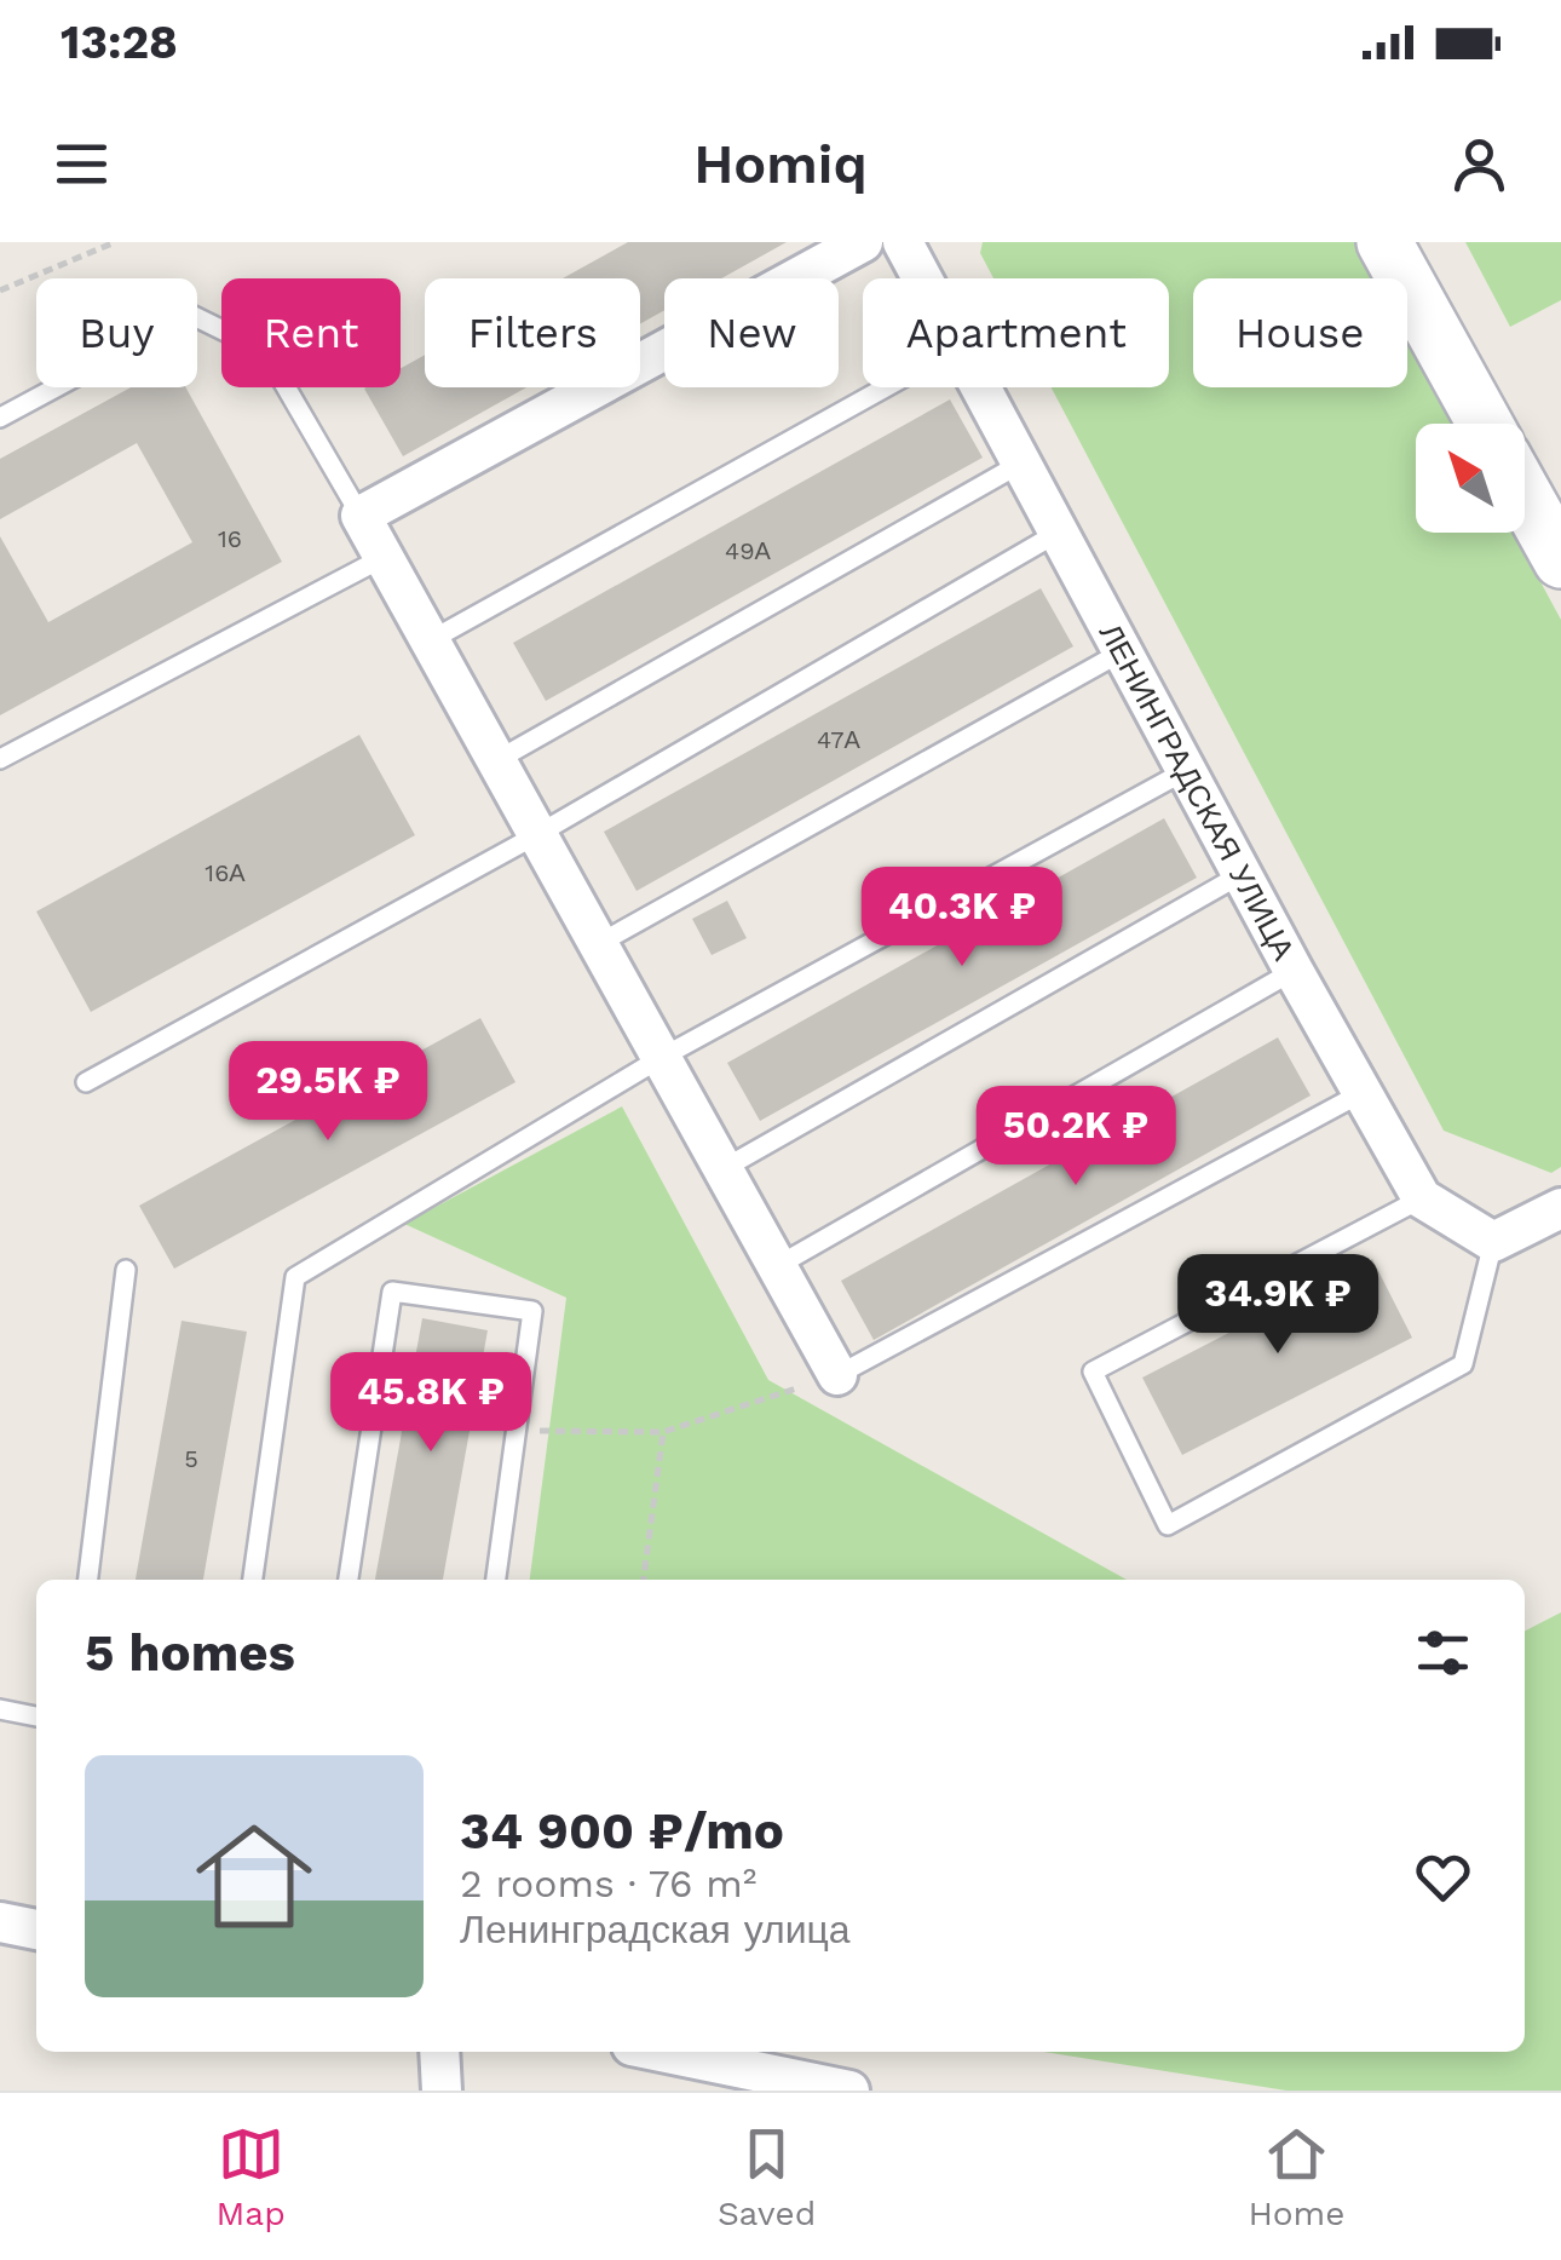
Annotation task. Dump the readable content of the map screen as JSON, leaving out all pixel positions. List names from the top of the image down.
{
  "streets": {
    "street": ["ЛЕНИНГРАДСКАЯ УЛИЦА"]
  },
  "house_numbers": [
    "16",
    "49А",
    "47А",
    "16А",
    "5"
  ],
  "north": "top left",
  "page": {
    "status": "13:28",
    "header": "Homiq",
    "chip": [
      "Buy",
      "Rent",
      "Filters",
      "New",
      "Apartment",
      "House"
    ],
    "price": [
      "40.3K ₽",
      "29.5K ₽",
      "50.2K ₽",
      "34.9K ₽",
      "45.8K ₽"
    ],
    "heading": "5 homes",
    "list": [
      {
        "name": "34 900 ₽/mo",
        "note": "2 rooms · 76 m² · Ленинградская улица"
      }
    ],
    "tabs": ["Map", "Saved", "Home"]
  }
}
